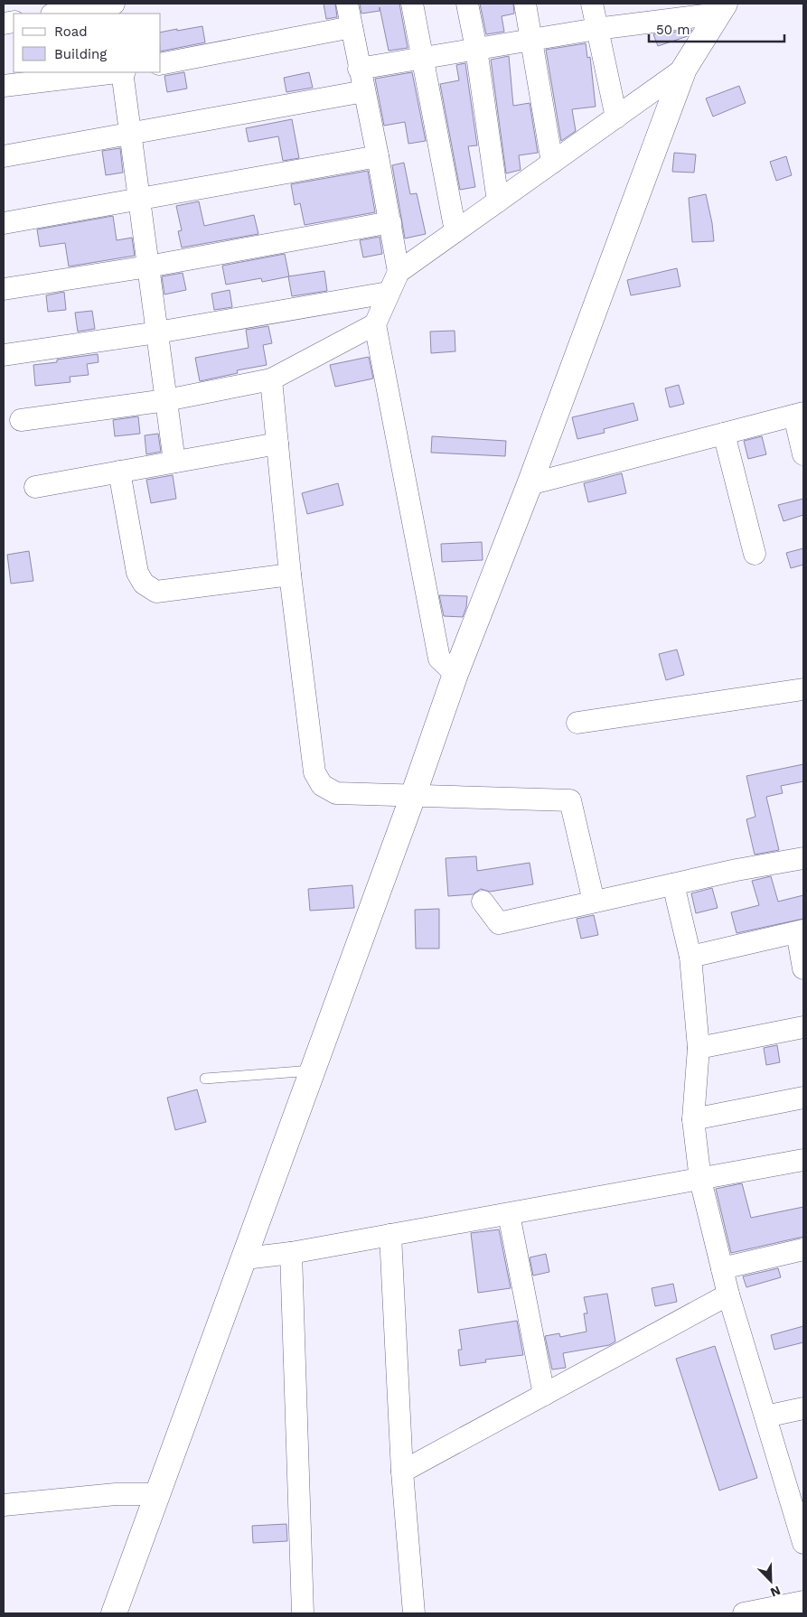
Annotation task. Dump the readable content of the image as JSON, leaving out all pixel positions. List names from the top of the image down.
{
  "legend": ["Road", "Building"],
  "scale_bar": "50 m",
  "north": "bottom right"
}
